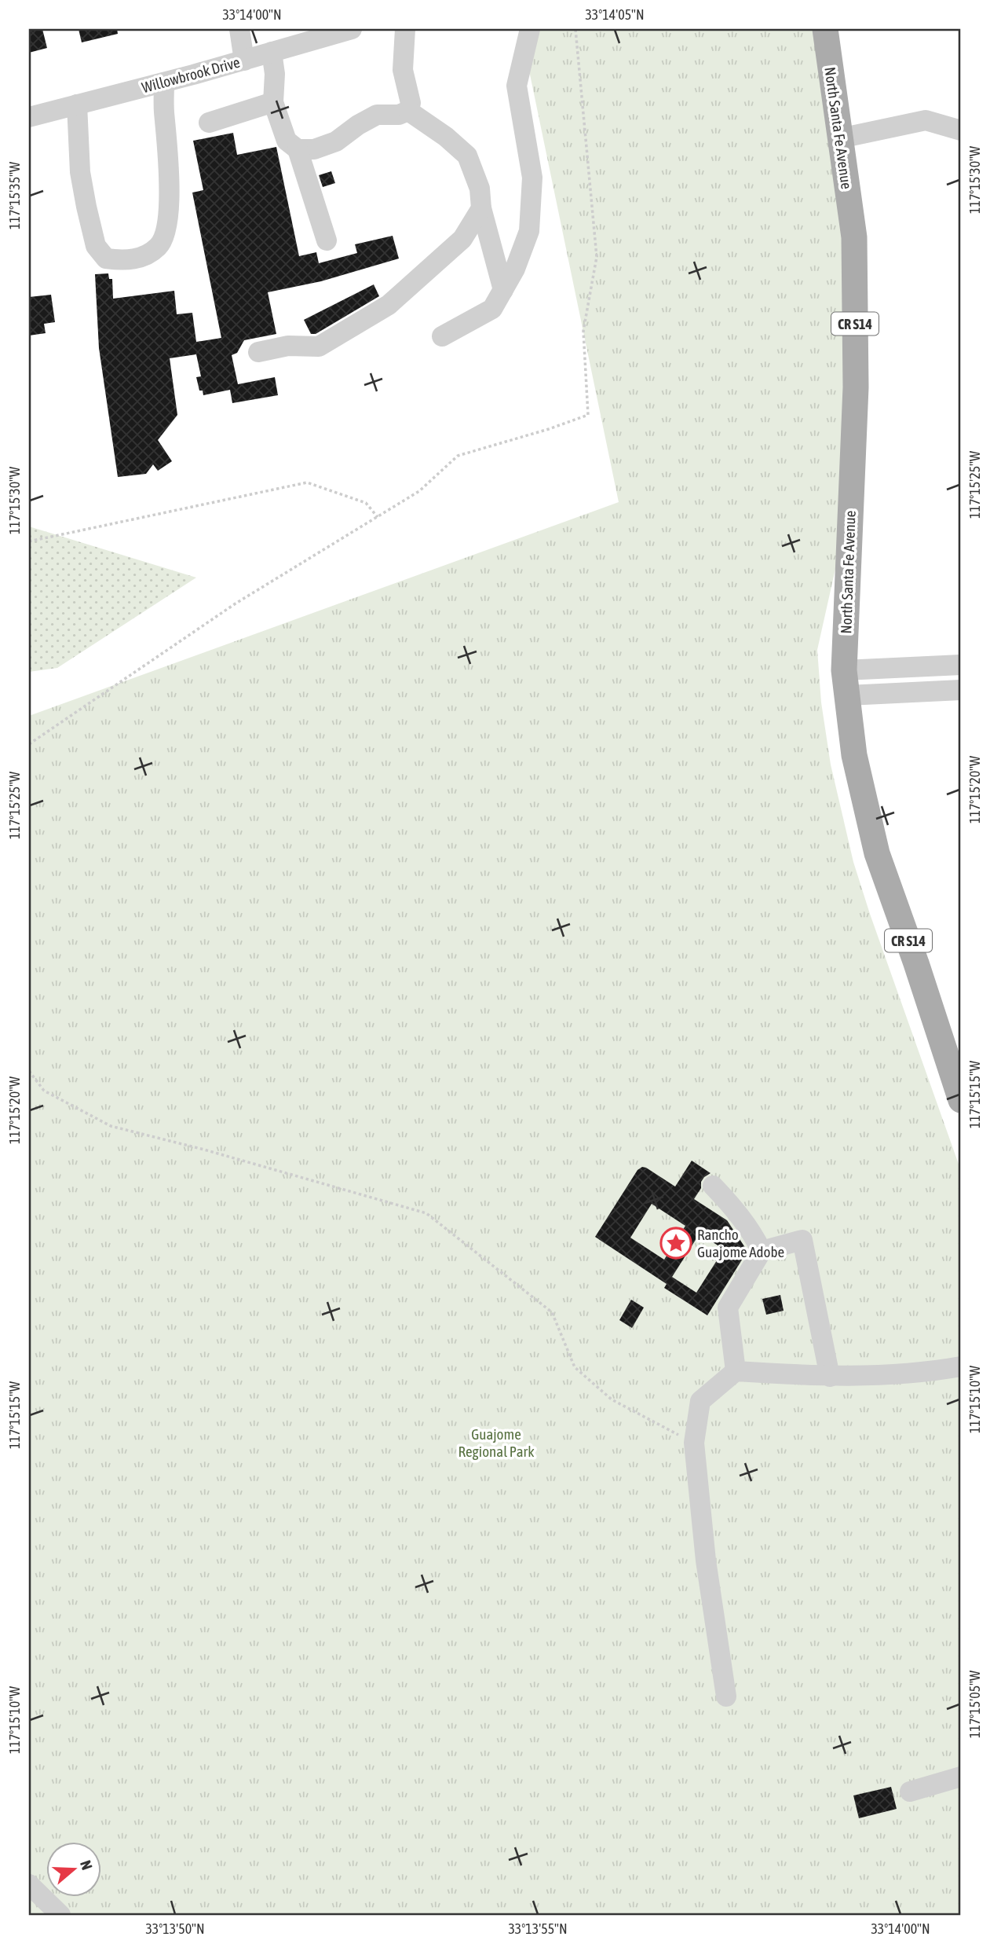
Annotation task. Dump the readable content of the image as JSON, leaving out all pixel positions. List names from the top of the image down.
{
  "streets": {
    "main road": ["North Santa Fe Avenue", "CR S14"],
    "street": ["Willowbrook Drive"]
  },
  "parks": ["Guajome Regional Park"],
  "places": {
    "place": ["Rancho Guajome Adobe"]
  },
  "north": "right",
  "coordinates": [
    "33°14'00\"N",
    "33°14'05\"N",
    "117°15'30\"W",
    "117°15'35\"W",
    "117°15'25\"W",
    "117°15'20\"W",
    "117°15'15\"W",
    "117°15'10\"W",
    "117°15'05\"W",
    "33°13'50\"N",
    "33°13'55\"N"
  ]
}
